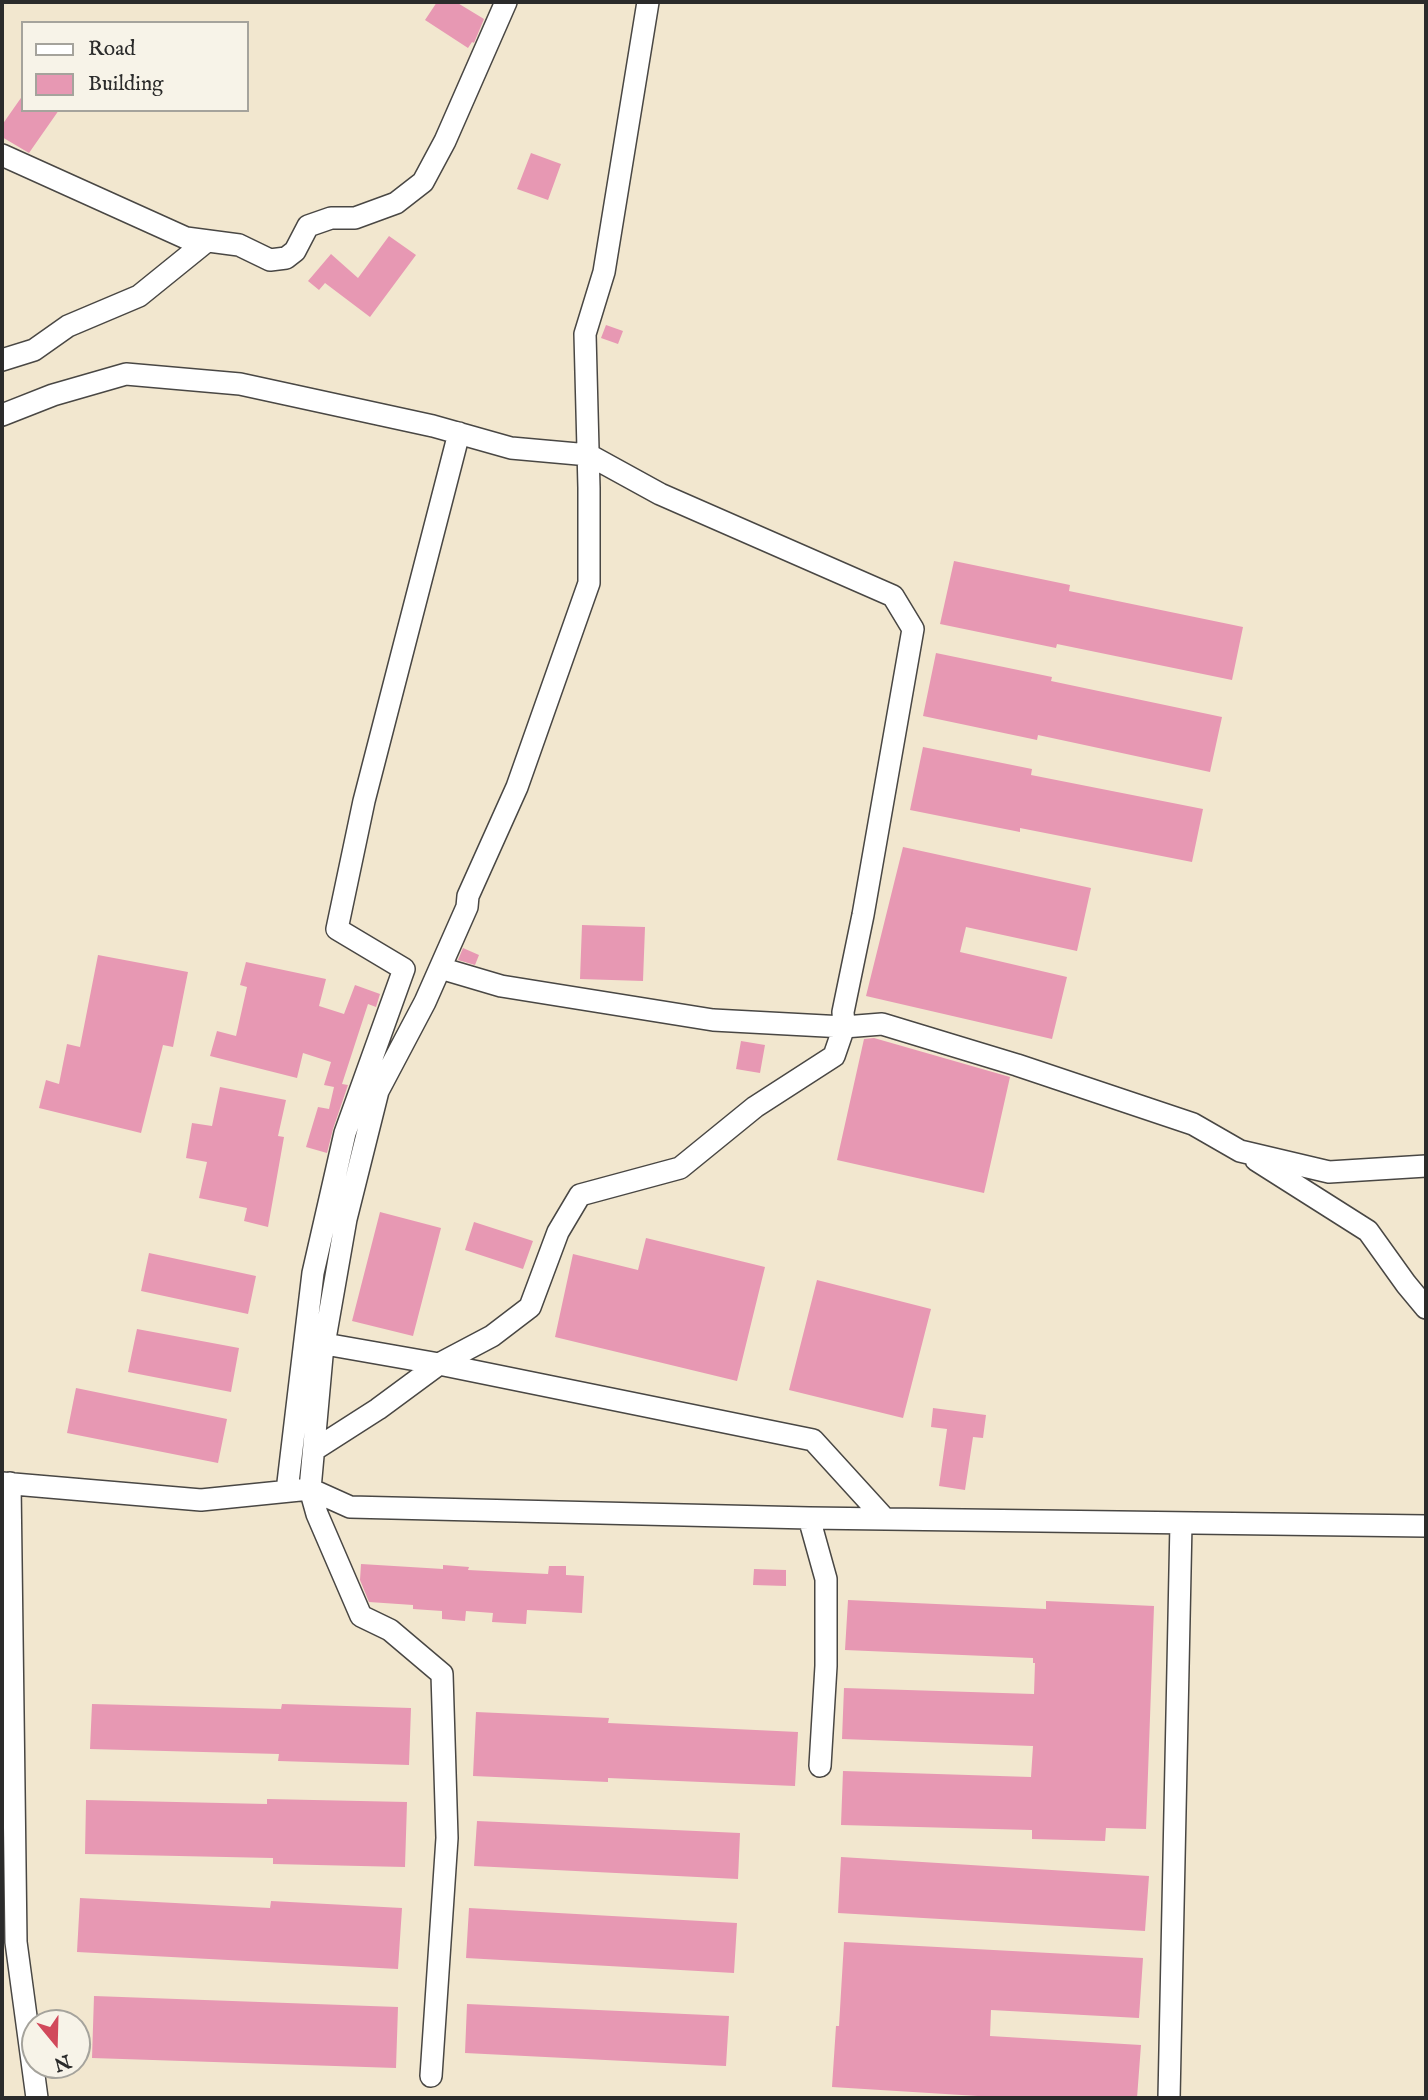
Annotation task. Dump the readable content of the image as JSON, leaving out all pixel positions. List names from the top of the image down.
{
  "legend": ["Road", "Building"],
  "north": "bottom"
}
